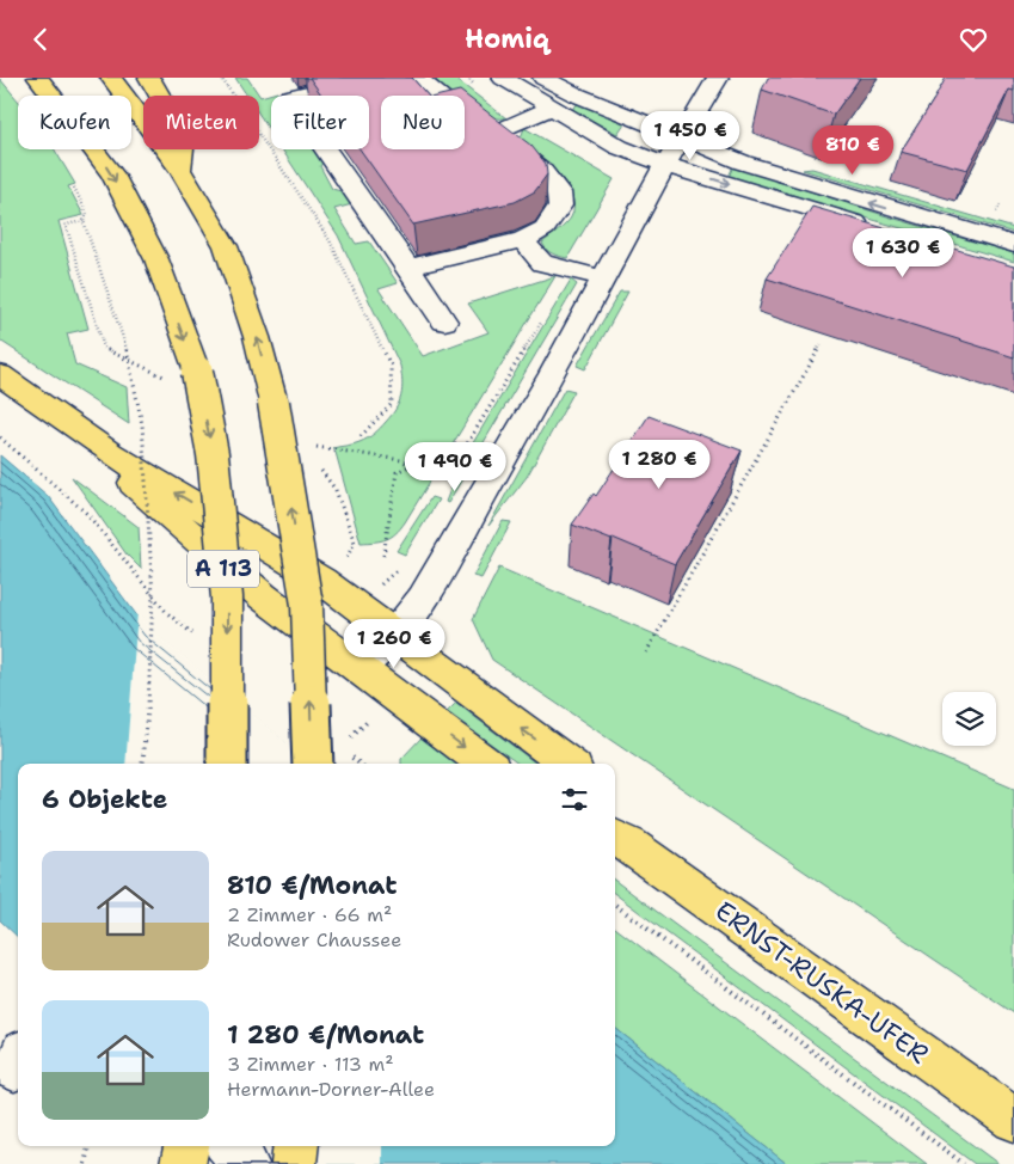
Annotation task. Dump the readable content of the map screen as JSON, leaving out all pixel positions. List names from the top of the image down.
{
  "streets": {
    "main road": ["A 113", "ERNST-RUSKA-UFER"]
  },
  "page": {
    "header": "Homiq",
    "chip": [
      "Kaufen",
      "Mieten",
      "Filter",
      "Neu"
    ],
    "price": [
      "1 450 €",
      "810 €",
      "1 630 €",
      "1 280 €",
      "1 490 €",
      "1 260 €"
    ],
    "heading": "6 Objekte",
    "list": [
      {
        "name": "810 €/Monat",
        "note": "2 Zimmer · 66 m² · Rudower Chaussee"
      },
      {
        "name": "1 280 €/Monat",
        "note": "3 Zimmer · 113 m² · Hermann-Dorner-Allee"
      }
    ]
  }
}
